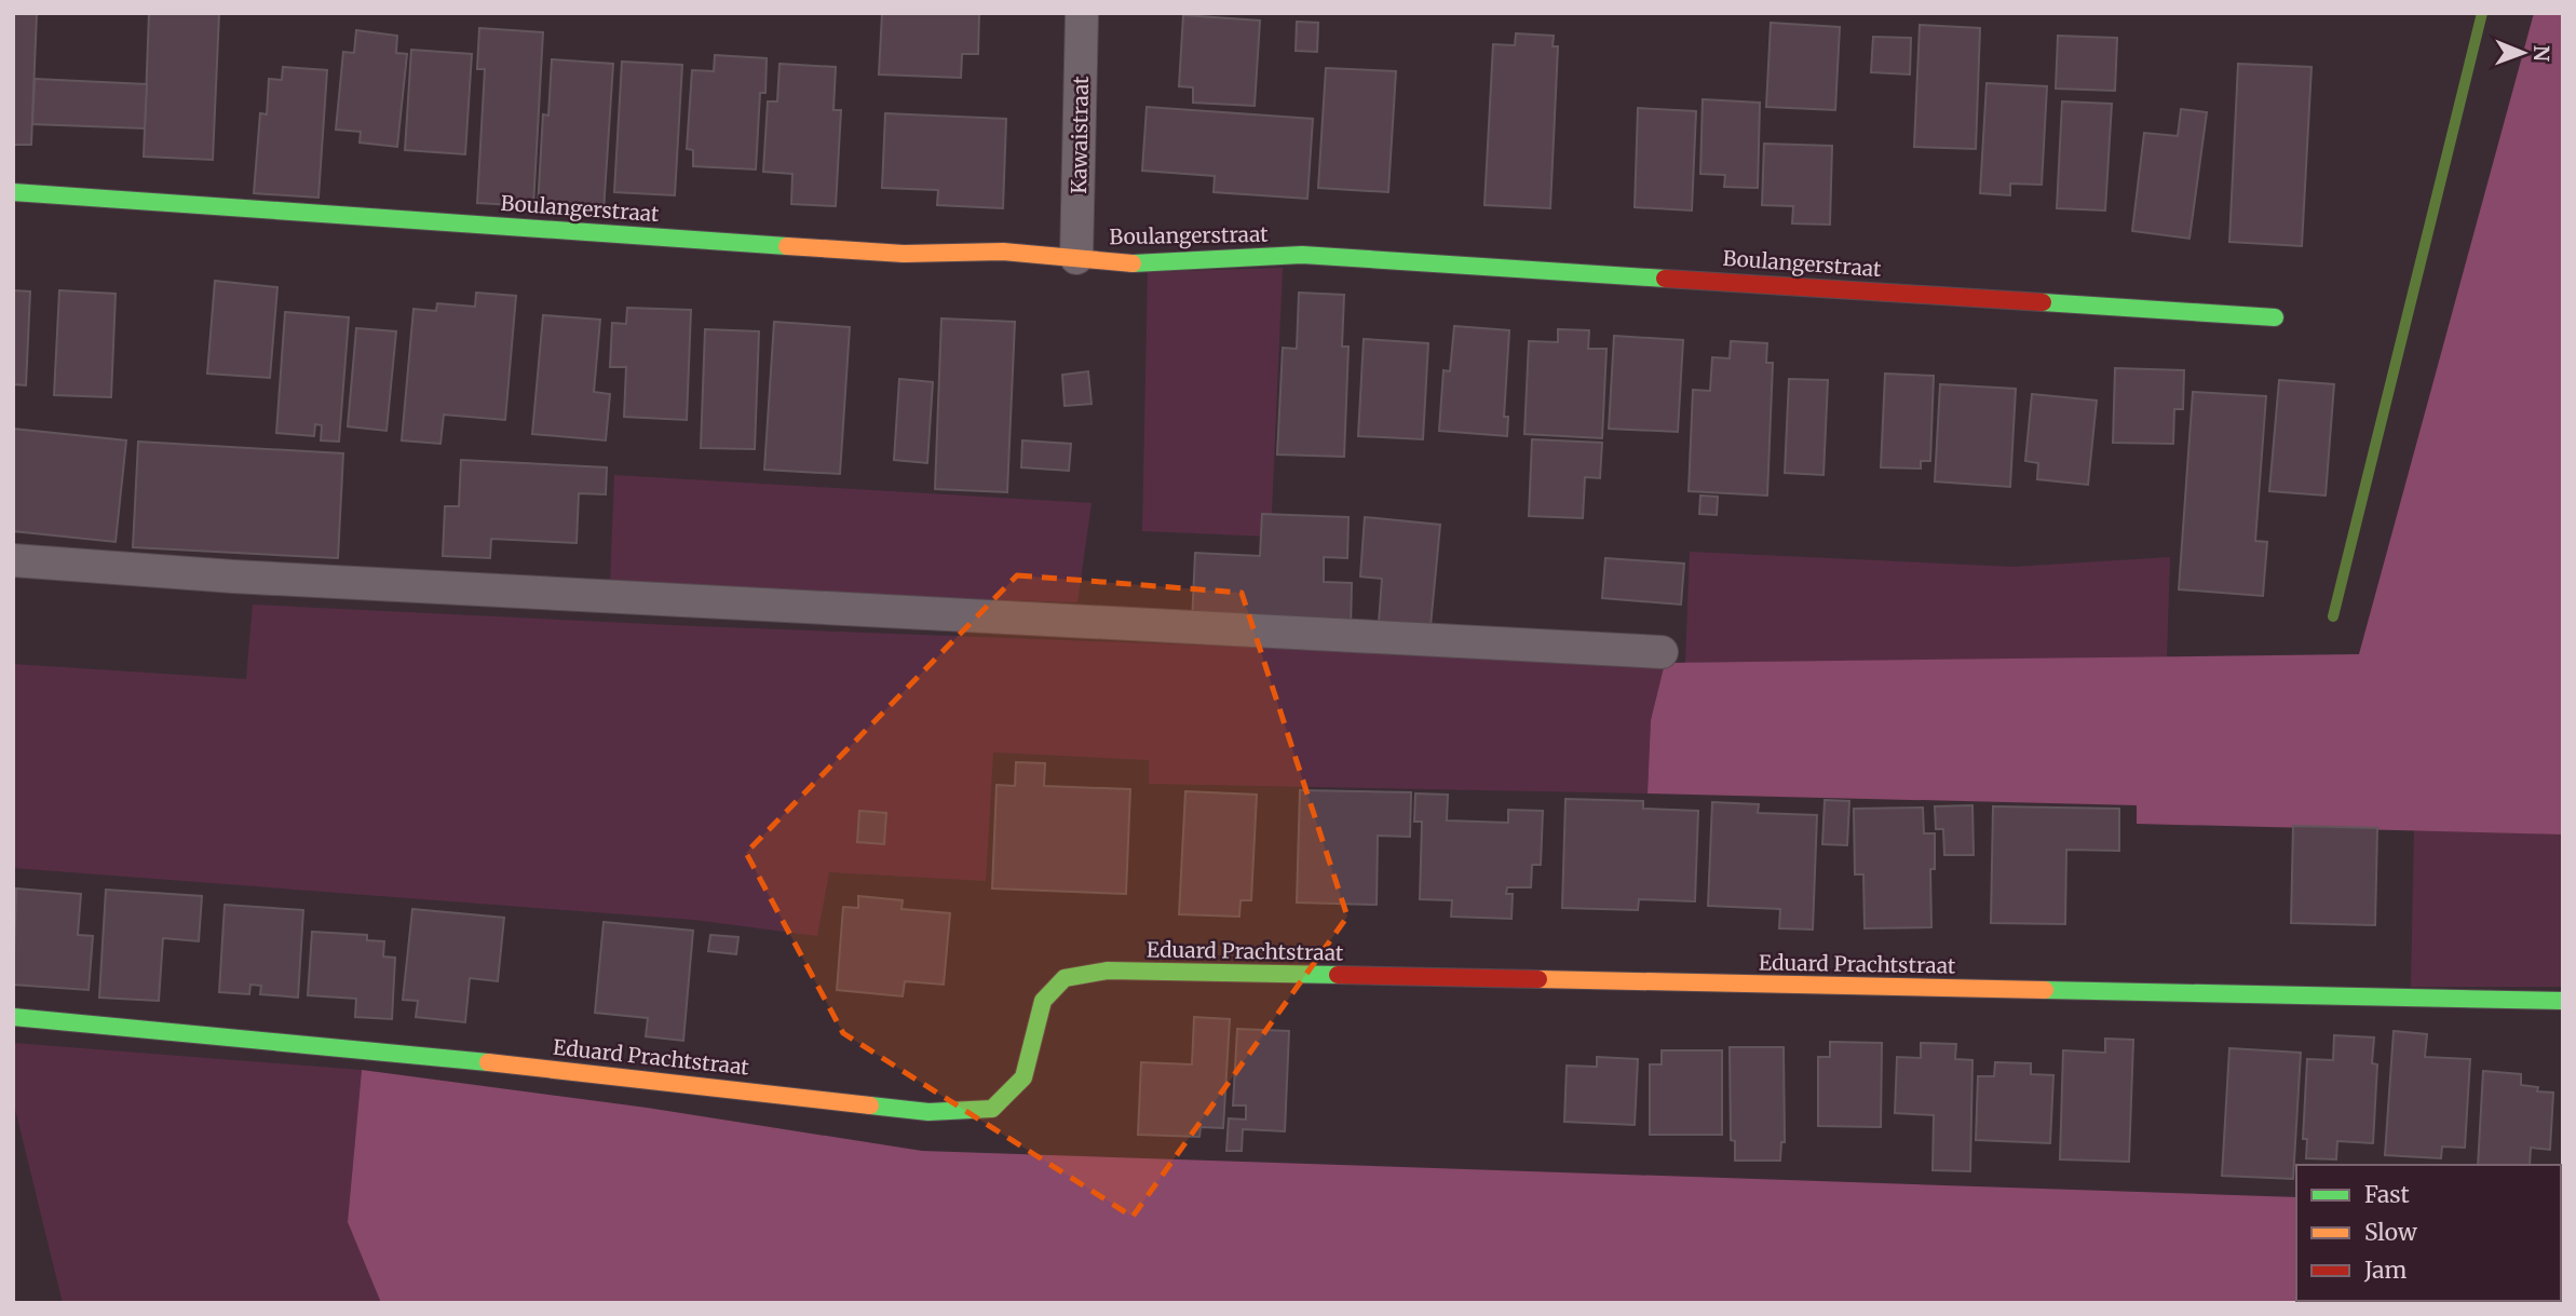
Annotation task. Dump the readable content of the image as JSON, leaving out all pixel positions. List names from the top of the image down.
{
  "streets": {
    "street": ["Kawaistraat", "Boulangerstraat", "Eduard Prachtstraat"]
  },
  "crossings": [
    ["Kawaistraat", "Boulangerstraat"]
  ],
  "legend": ["Fast", "Slow", "Jam"],
  "north": "right"
}
